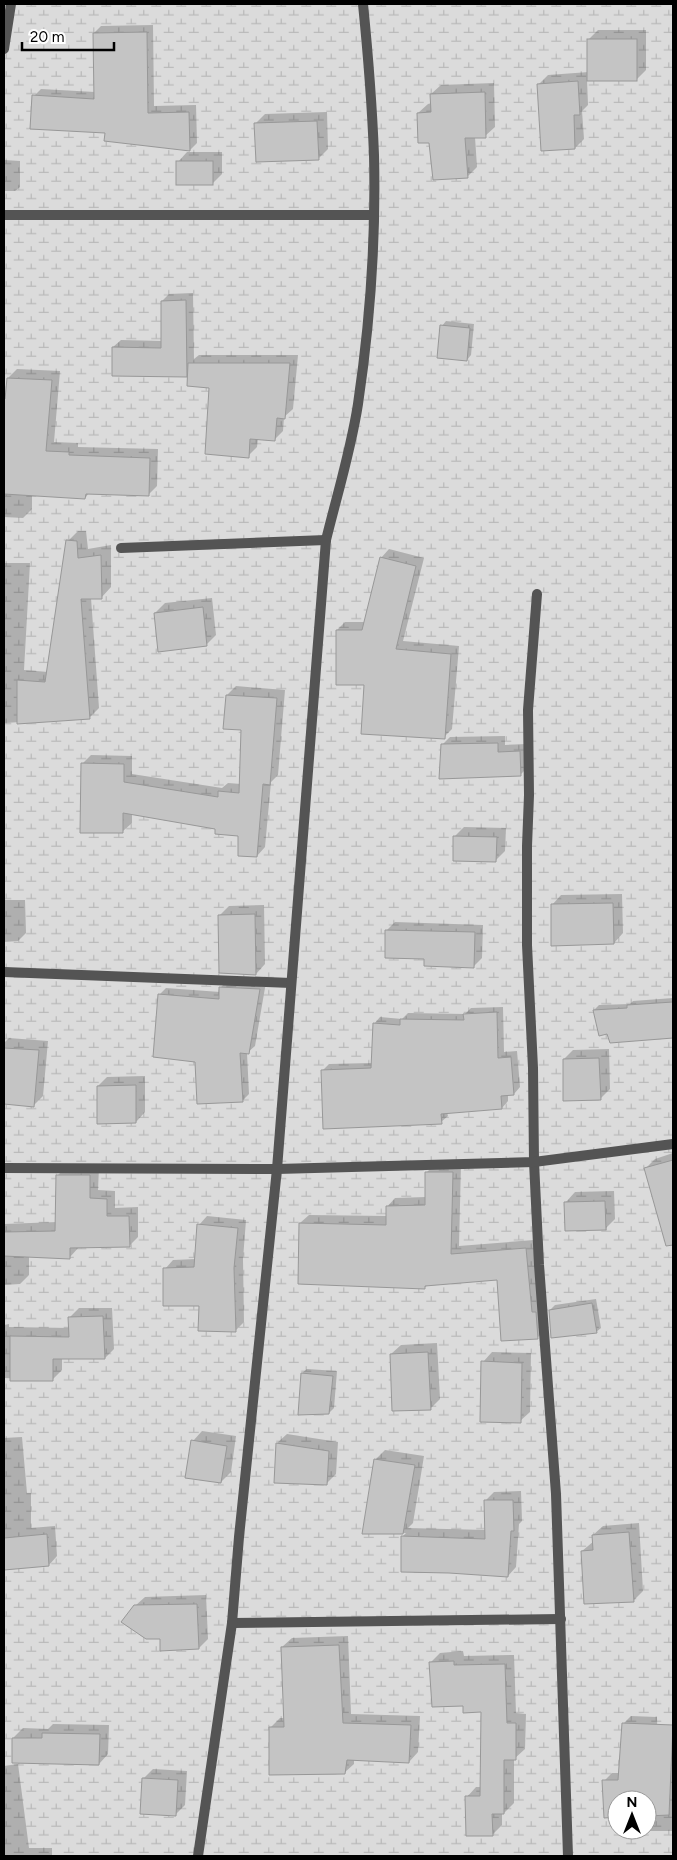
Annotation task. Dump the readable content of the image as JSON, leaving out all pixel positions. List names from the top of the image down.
{
  "scale_bar": "20 m",
  "north": "top"
}
